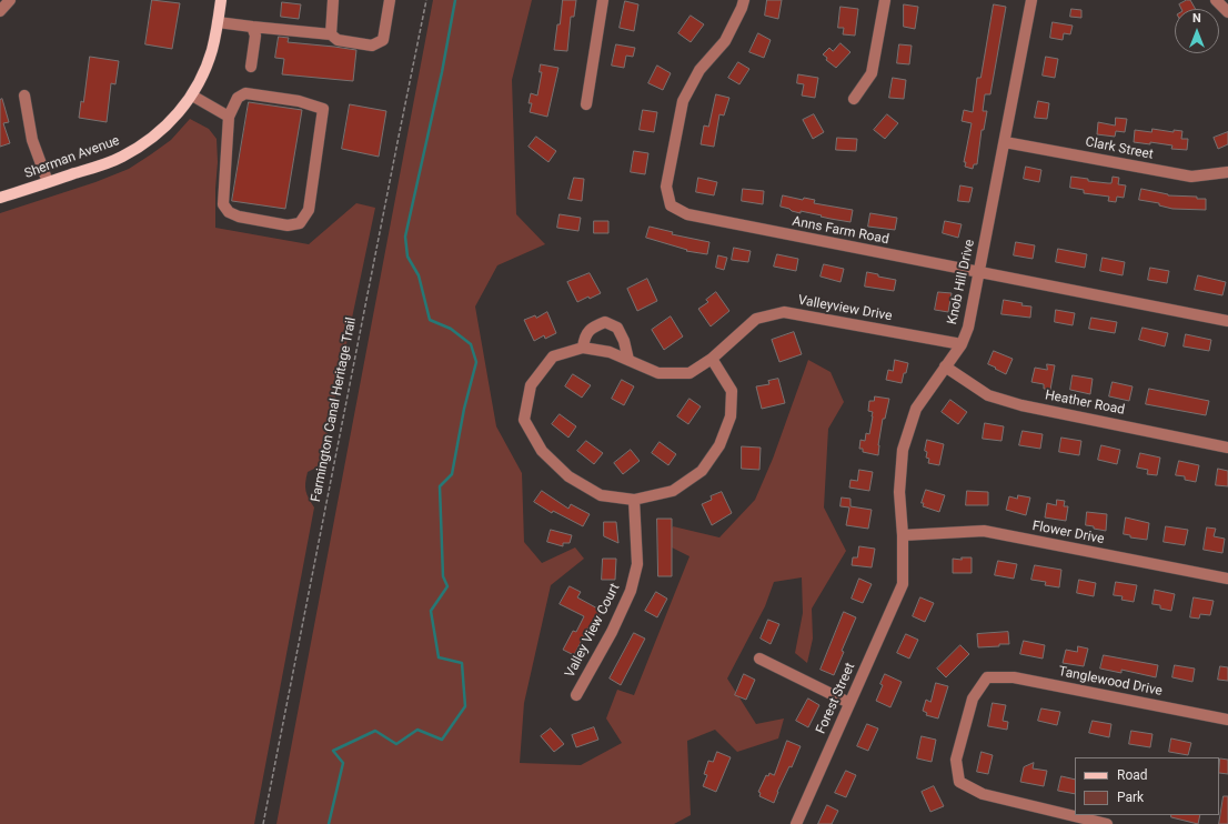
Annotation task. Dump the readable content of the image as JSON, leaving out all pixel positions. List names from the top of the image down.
{
  "streets": {
    "main road": ["Sherman Avenue"],
    "street": [
      "Clark Street",
      "Anns Farm Road",
      "Knob Hill Drive",
      "Valleyview Drive",
      "Heather Road",
      "Flower Drive",
      "Valley View Court",
      "Tanglewood Drive",
      "Forest Street"
    ],
    "path": ["Farmington Canal Heritage Trail"]
  },
  "crossings": [
    ["Clark Street", "Knob Hill Drive"],
    ["Anns Farm Road", "Knob Hill Drive"],
    ["Knob Hill Drive", "Valleyview Drive"],
    ["Knob Hill Drive", "Heather Road"],
    ["Knob Hill Drive", "Flower Drive"],
    ["Knob Hill Drive", "Forest Street"],
    ["Valleyview Drive", "Valley View Court"]
  ],
  "legend": ["Road", "Park"],
  "north": "top"
}
